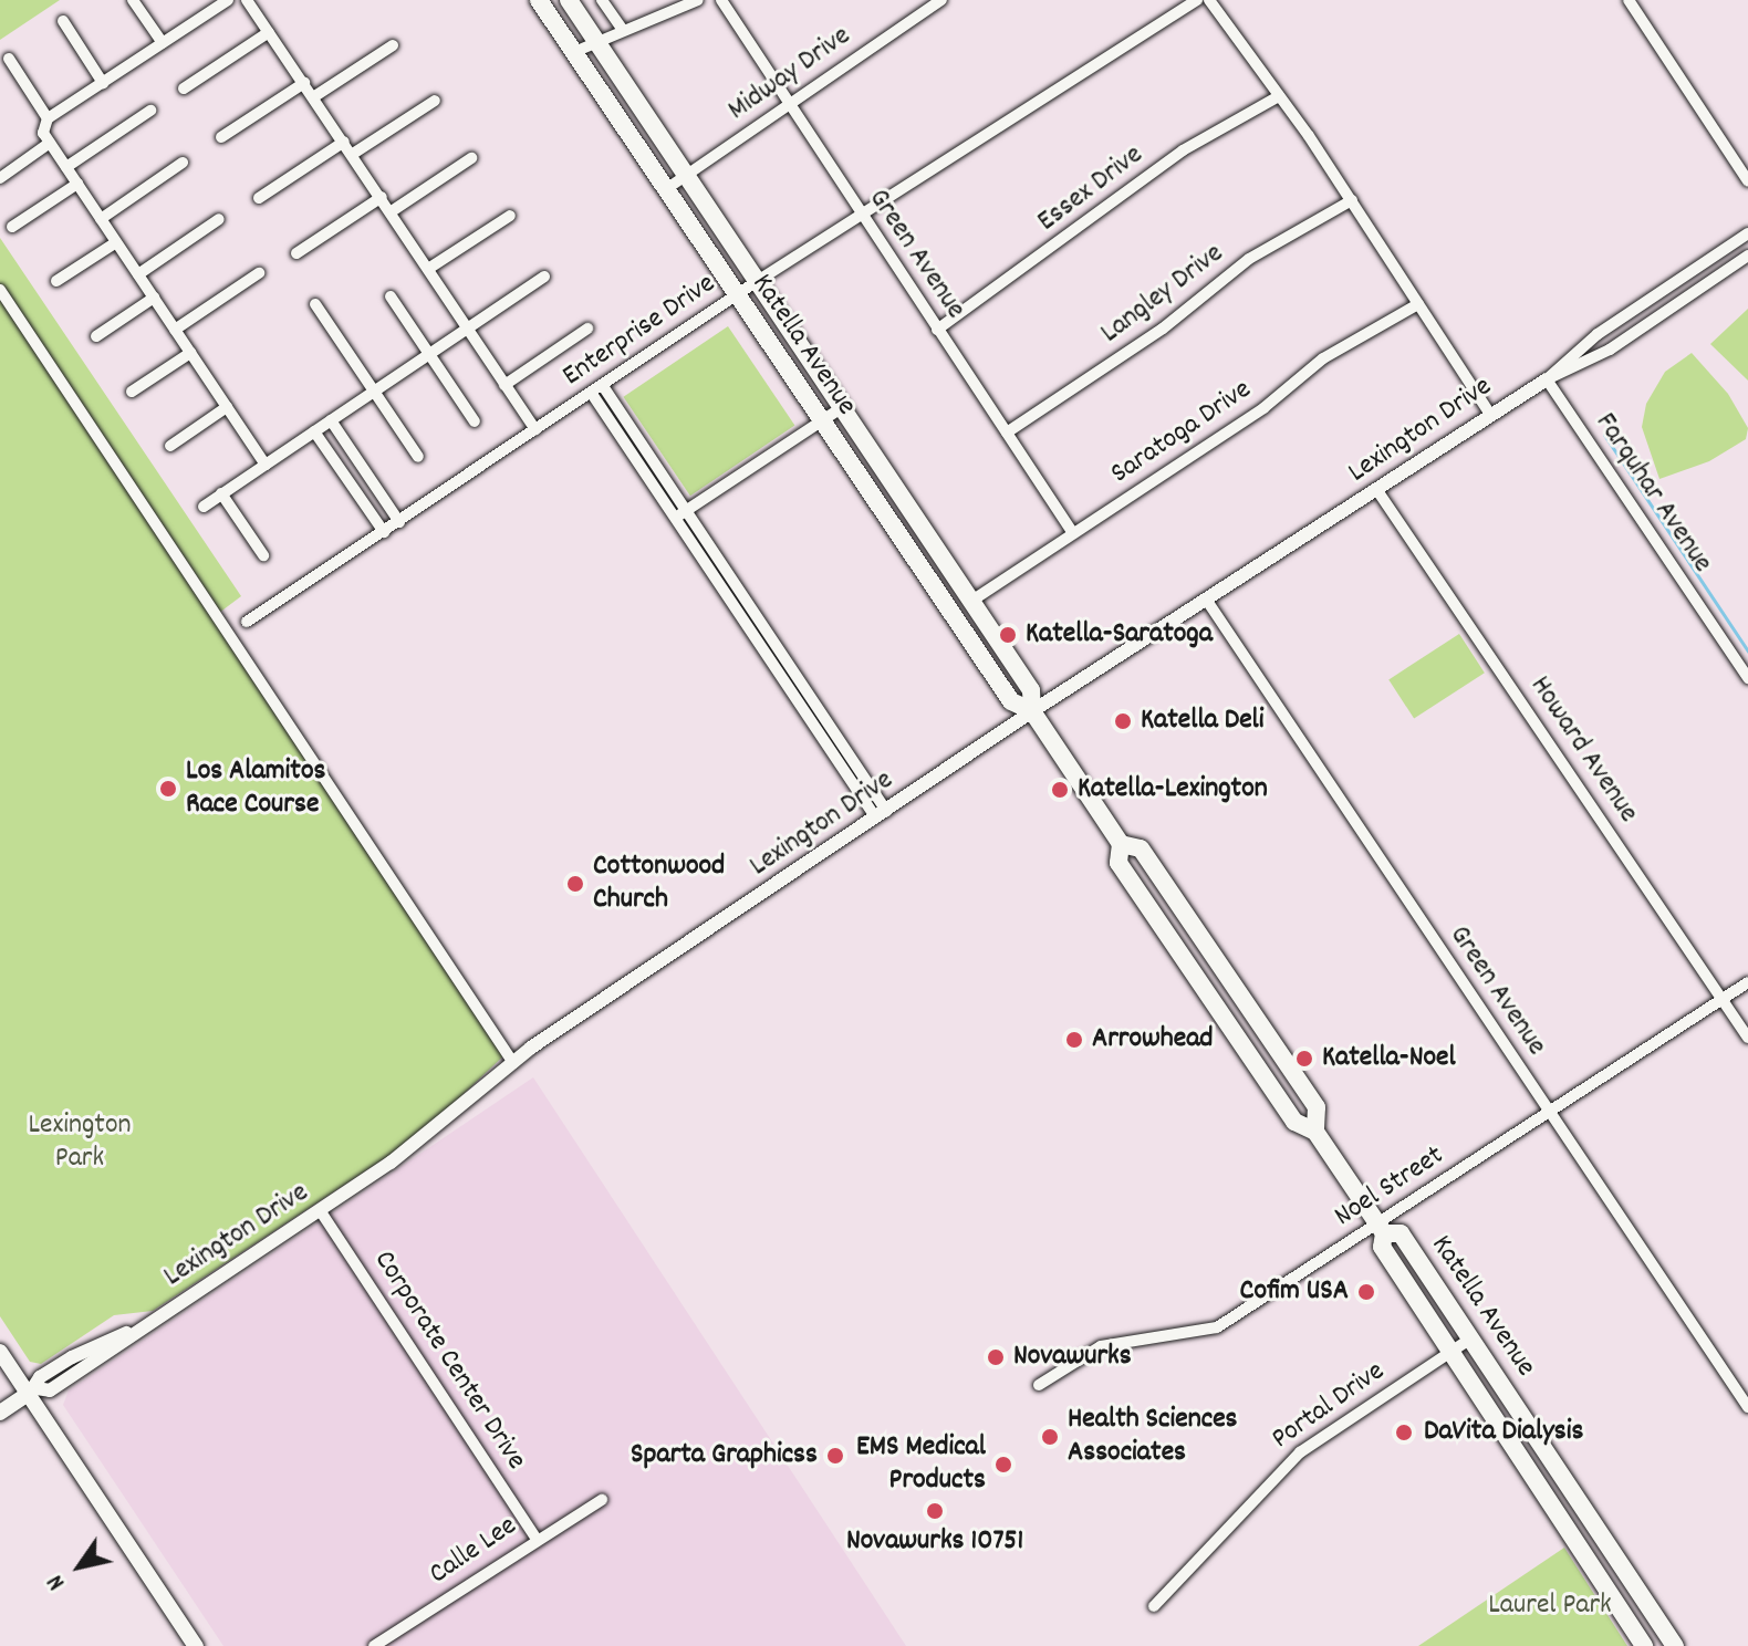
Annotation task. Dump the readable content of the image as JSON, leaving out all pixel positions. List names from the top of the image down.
{
  "streets": {
    "main road": ["Katella Avenue"],
    "street": [
      "Midway Drive",
      "Essex Drive",
      "Green Avenue",
      "Langley Drive",
      "Enterprise Drive",
      "Lexington Drive",
      "Saratoga Drive",
      "Farquhar Avenue",
      "Howard Avenue",
      "Noel Street",
      "Corporate Center Drive",
      "Portal Drive",
      "Calle Lee"
    ]
  },
  "crossings": [
    ["Midway Drive", "Green Avenue"],
    ["Midway Drive", "Katella Avenue"],
    ["Essex Drive", "Green Avenue"],
    ["Green Avenue", "Langley Drive"],
    ["Green Avenue", "Enterprise Drive"],
    ["Green Avenue", "Lexington Drive"],
    ["Green Avenue", "Saratoga Drive"],
    ["Green Avenue", "Noel Street"],
    ["Enterprise Drive", "Katella Avenue"],
    ["Katella Avenue", "Lexington Drive"],
    ["Katella Avenue", "Saratoga Drive"],
    ["Katella Avenue", "Noel Street"],
    ["Katella Avenue", "Portal Drive"],
    ["Lexington Drive", "Farquhar Avenue"],
    ["Lexington Drive", "Howard Avenue"],
    ["Lexington Drive", "Corporate Center Drive"],
    ["Howard Avenue", "Noel Street"],
    ["Corporate Center Drive", "Calle Lee"]
  ],
  "parks": ["Lexington Park", "Laurel Park"],
  "places": [
    "Katella-Saratoga",
    "Katella Deli",
    "Los Alamitos Race Course",
    "Katella-Lexington",
    "Cottonwood Church",
    "Arrowhead",
    "Katella-Noel",
    "Cofim USA",
    "Novawurks",
    "DaVita Dialysis",
    "Health Sciences Associates",
    "Sparta Graphicss",
    "EMS Medical Products",
    "Novawurks 10751"
  ],
  "north": "bottom left"
}
